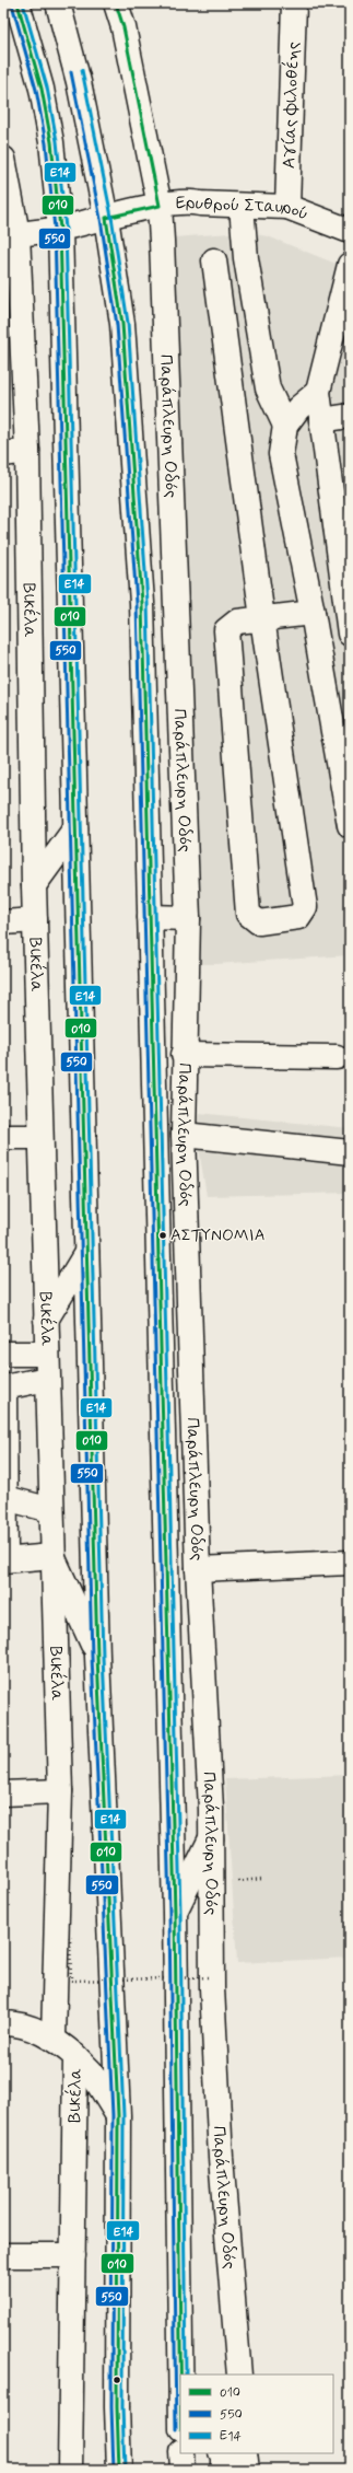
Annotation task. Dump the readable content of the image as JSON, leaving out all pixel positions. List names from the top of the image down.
{
  "streets": {
    "street": [
      "Αγίας Φιλοθέης",
      "Ερυθρού Σταυρού",
      "Παράπλευρη Οδός",
      "Βικέλα"
    ]
  },
  "crossings": [
    ["Αγίας Φιλοθέης", "Ερυθρού Σταυρού"],
    ["Ερυθρού Σταυρού", "Παράπλευρη Οδός"],
    ["Ερυθρού Σταυρού", "Βικέλα"]
  ],
  "places": ["ΑΣΤΥΝΟΜΙΑ"],
  "lines": ["transit line 010", "transit line Ε14", "transit line 550"],
  "legend": ["010", "550", "Ε14"]
}
